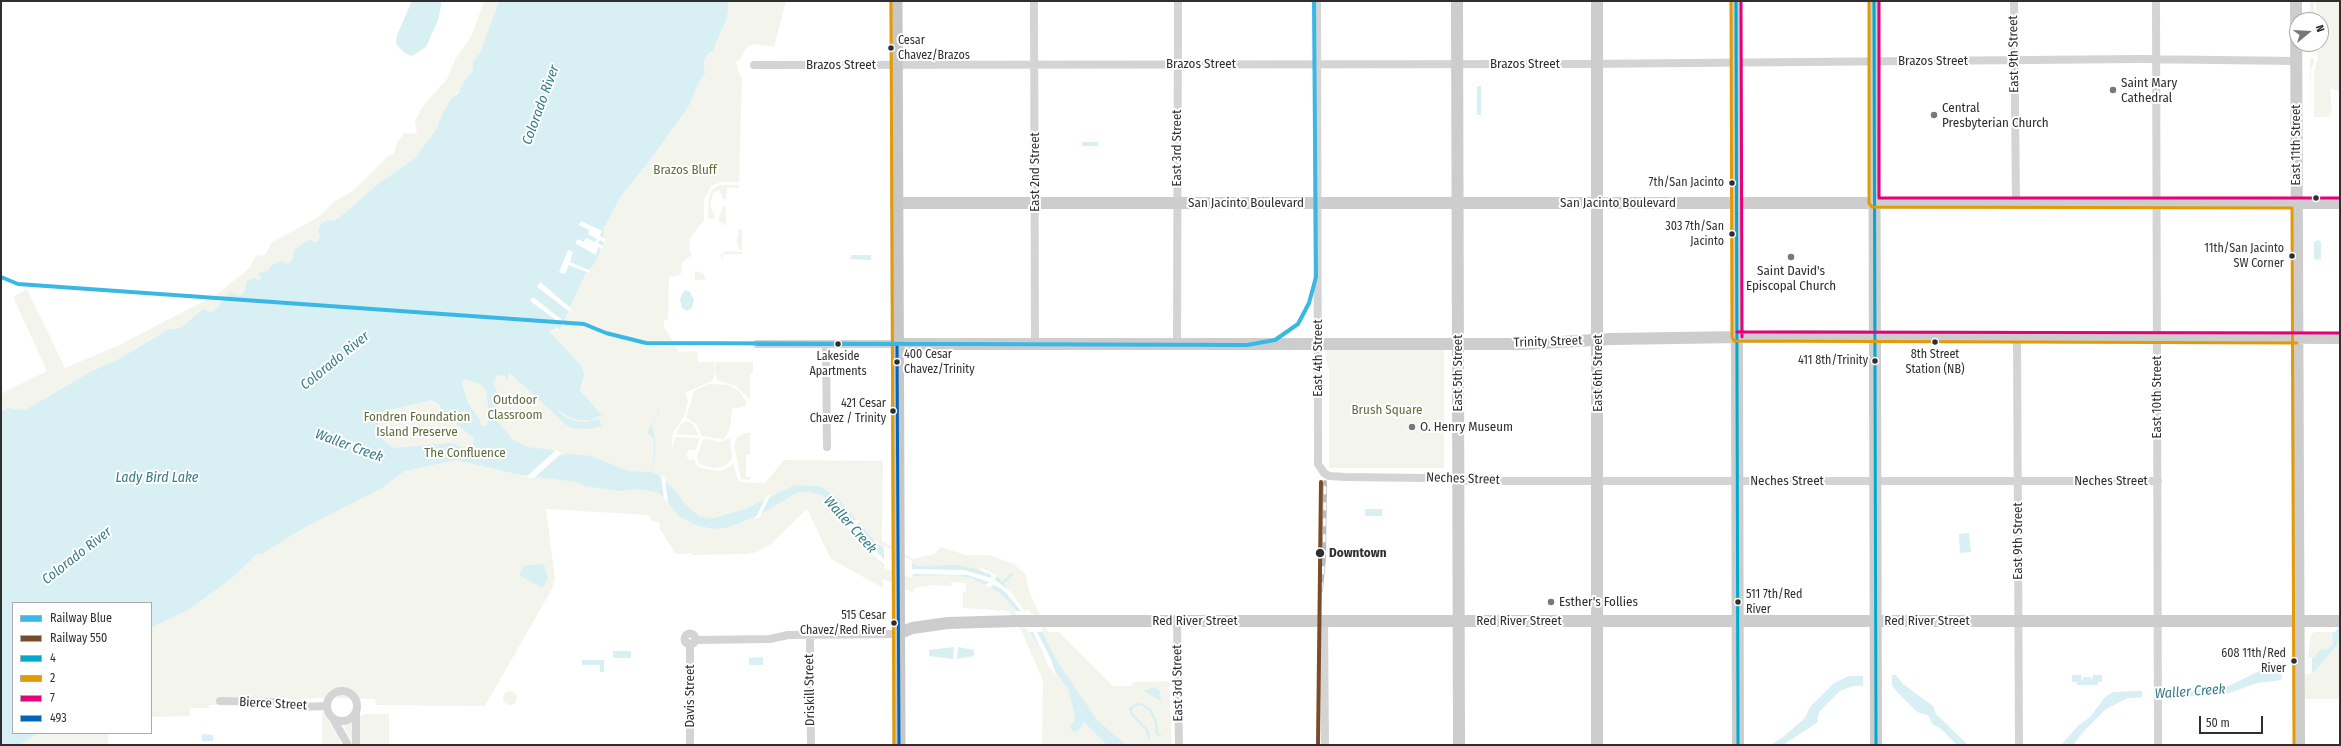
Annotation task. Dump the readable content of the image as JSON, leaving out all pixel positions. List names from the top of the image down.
{
  "streets": {
    "main road": [
      "East 11th Street",
      "San Jacinto Boulevard",
      "Trinity Street",
      "East 5th Street",
      "East 6th Street",
      "Red River Street"
    ],
    "street": [
      "East 9th Street",
      "Brazos Street",
      "East 3rd Street",
      "East 2nd Street",
      "East 4th Street",
      "East 10th Street",
      "Neches Street",
      "Driskill Street",
      "Davis Street",
      "Bierce Street"
    ]
  },
  "crossings": [
    ["East 9th Street", "Brazos Street"],
    ["East 9th Street", "San Jacinto Boulevard"],
    ["East 9th Street", "Trinity Street"],
    ["East 9th Street", "Neches Street"],
    ["East 9th Street", "Red River Street"],
    ["Brazos Street", "East 11th Street"],
    ["Brazos Street", "East 3rd Street"],
    ["Brazos Street", "East 2nd Street"],
    ["Brazos Street", "East 4th Street"],
    ["Brazos Street", "East 5th Street"],
    ["Brazos Street", "East 6th Street"],
    ["Brazos Street", "East 10th Street"],
    ["East 11th Street", "San Jacinto Boulevard"],
    ["East 11th Street", "Trinity Street"],
    ["East 11th Street", "Red River Street"],
    ["East 3rd Street", "San Jacinto Boulevard"],
    ["East 3rd Street", "Trinity Street"],
    ["East 3rd Street", "Red River Street"],
    ["East 2nd Street", "San Jacinto Boulevard"],
    ["East 2nd Street", "Trinity Street"],
    ["San Jacinto Boulevard", "East 4th Street"],
    ["San Jacinto Boulevard", "East 5th Street"],
    ["San Jacinto Boulevard", "East 6th Street"],
    ["San Jacinto Boulevard", "East 10th Street"],
    ["Trinity Street", "East 4th Street"],
    ["Trinity Street", "East 5th Street"],
    ["Trinity Street", "East 6th Street"],
    ["Trinity Street", "East 10th Street"],
    ["East 4th Street", "Neches Street"],
    ["East 5th Street", "Neches Street"],
    ["East 5th Street", "Red River Street"],
    ["East 6th Street", "Neches Street"],
    ["East 6th Street", "Red River Street"],
    ["East 10th Street", "Neches Street"],
    ["East 10th Street", "Red River Street"],
    ["Red River Street", "Driskill Street"],
    ["Red River Street", "Davis Street"]
  ],
  "water": ["Colorado River", "Waller Creek", "Lady Bird Lake"],
  "parks": [
    "Brazos Bluff",
    "Outdoor Classroom",
    "Brush Square",
    "Fondren Foundation Island Preserve",
    "The Confluence"
  ],
  "places": [
    "Cesar Chavez/Brazos",
    "Saint Mary Cathedral",
    "Central Presbyterian Church",
    "7th/San Jacinto",
    "303 7th/San Jacinto",
    "11th/San Jacinto SW Corner",
    "Saint David's Episcopal Church",
    "8th Street Station (NB)",
    "Lakeside Apartments",
    "411 8th/Trinity",
    "400 Cesar Chavez/Trinity",
    "421 Cesar Chavez / Trinity",
    "O. Henry Museum",
    "Downtown",
    "Esther's Follies",
    "511 7th/Red River",
    "515 Cesar Chavez/Red River",
    "608 11th/Red River"
  ],
  "lines": [
    "rail line Blue",
    "transit line 4",
    "transit line 2",
    "transit line 7",
    "transit line 493",
    "rail line 550"
  ],
  "legend": [
    "Railway Blue",
    "Railway 550",
    "4",
    "2",
    "7",
    "493"
  ],
  "scale_bar": "50 m",
  "north": "right"
}
